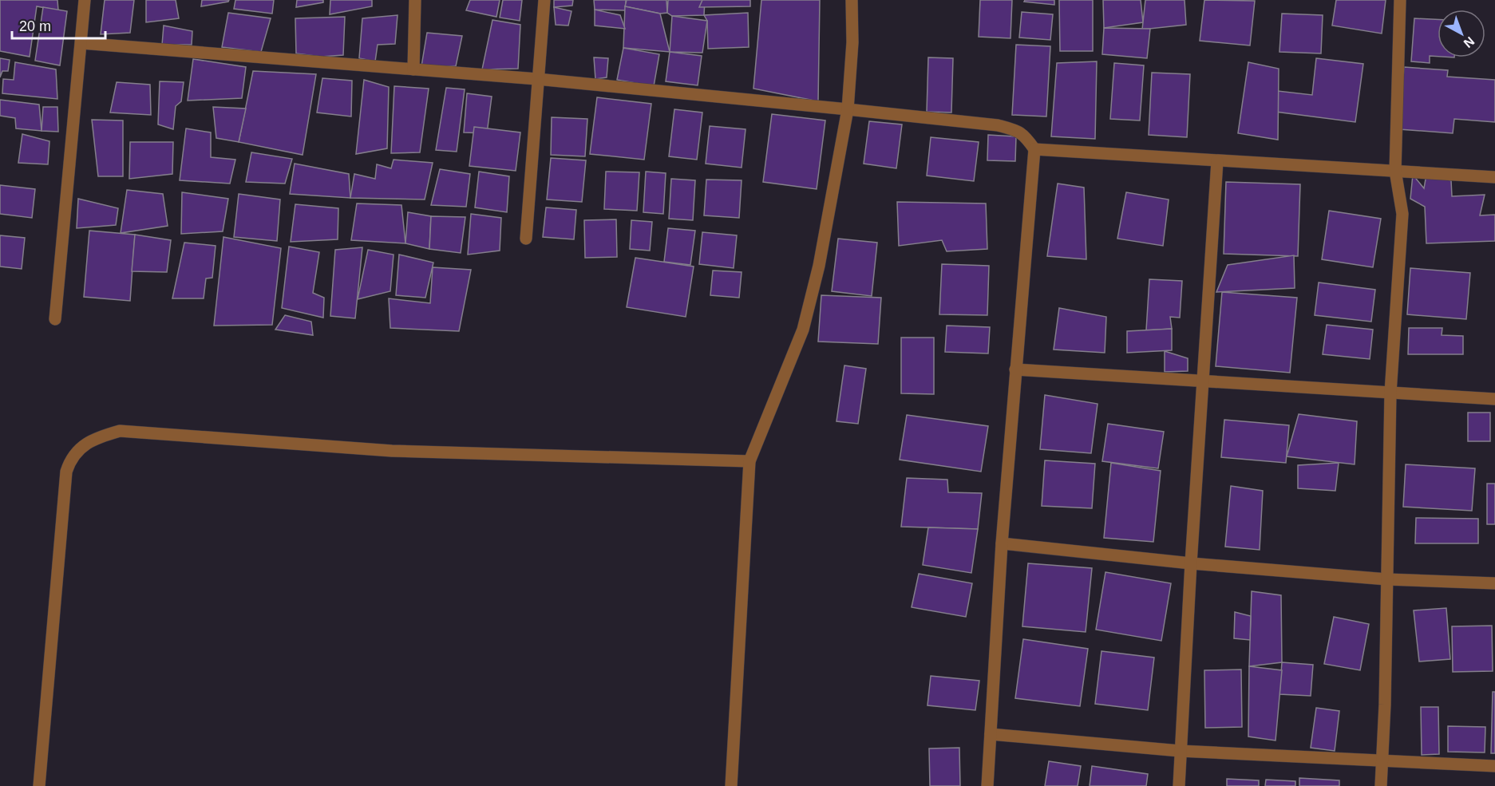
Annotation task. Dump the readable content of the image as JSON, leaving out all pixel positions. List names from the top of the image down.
{
  "scale_bar": "20 m",
  "north": "bottom right"
}
